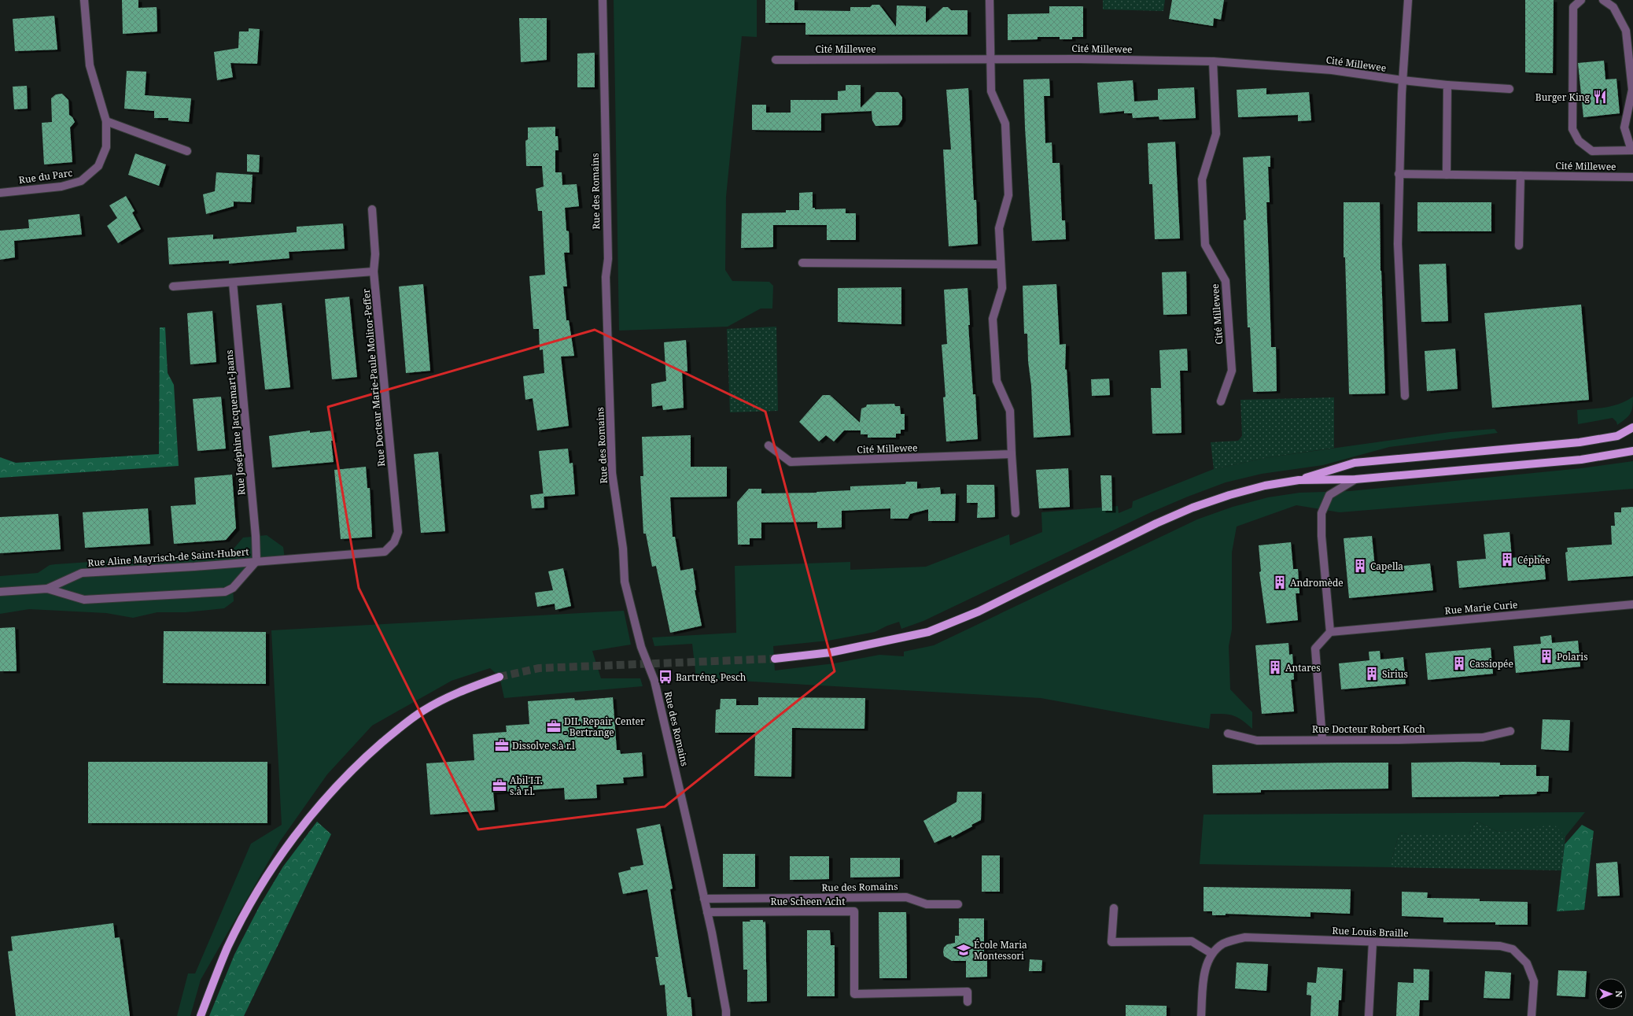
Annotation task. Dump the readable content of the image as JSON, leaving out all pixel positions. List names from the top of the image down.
{
  "streets": {
    "street": [
      "Cité Millewee",
      "Rue du Parc",
      "Rue des Romains",
      "Rue Docteur Marie-Paule Molitor-Peffer",
      "Rue Joséphine Jacquemart-Jaans",
      "Rue Aline Mayrisch-de Saint-Hubert",
      "Rue Marie Curie",
      "Rue Docteur Robert Koch",
      "Rue Scheen Acht",
      "Rue Louis Braille"
    ]
  },
  "crossings": [
    ["Rue des Romains", "Rue Scheen Acht"],
    ["Rue Docteur Marie-Paule Molitor-Peffer", "Rue Aline Mayrisch-de Saint-Hubert"],
    ["Rue Joséphine Jacquemart-Jaans", "Rue Aline Mayrisch-de Saint-Hubert"]
  ],
  "places": {
    "restaurant": ["Burger King"],
    "building": [
      "Céphée",
      "Capella",
      "Andromède",
      "Polaris",
      "Cassiopée",
      "Antares",
      "Sirius"
    ],
    "bus stop": ["Bartréng, Pesch"],
    "office": ["DIL Repair Center - Bertrange", "Dissolve s.à r.l", "Abil'I.T. s.à r.l."],
    "school or university": ["École Maria Montessori"]
  },
  "north": "right"
}
